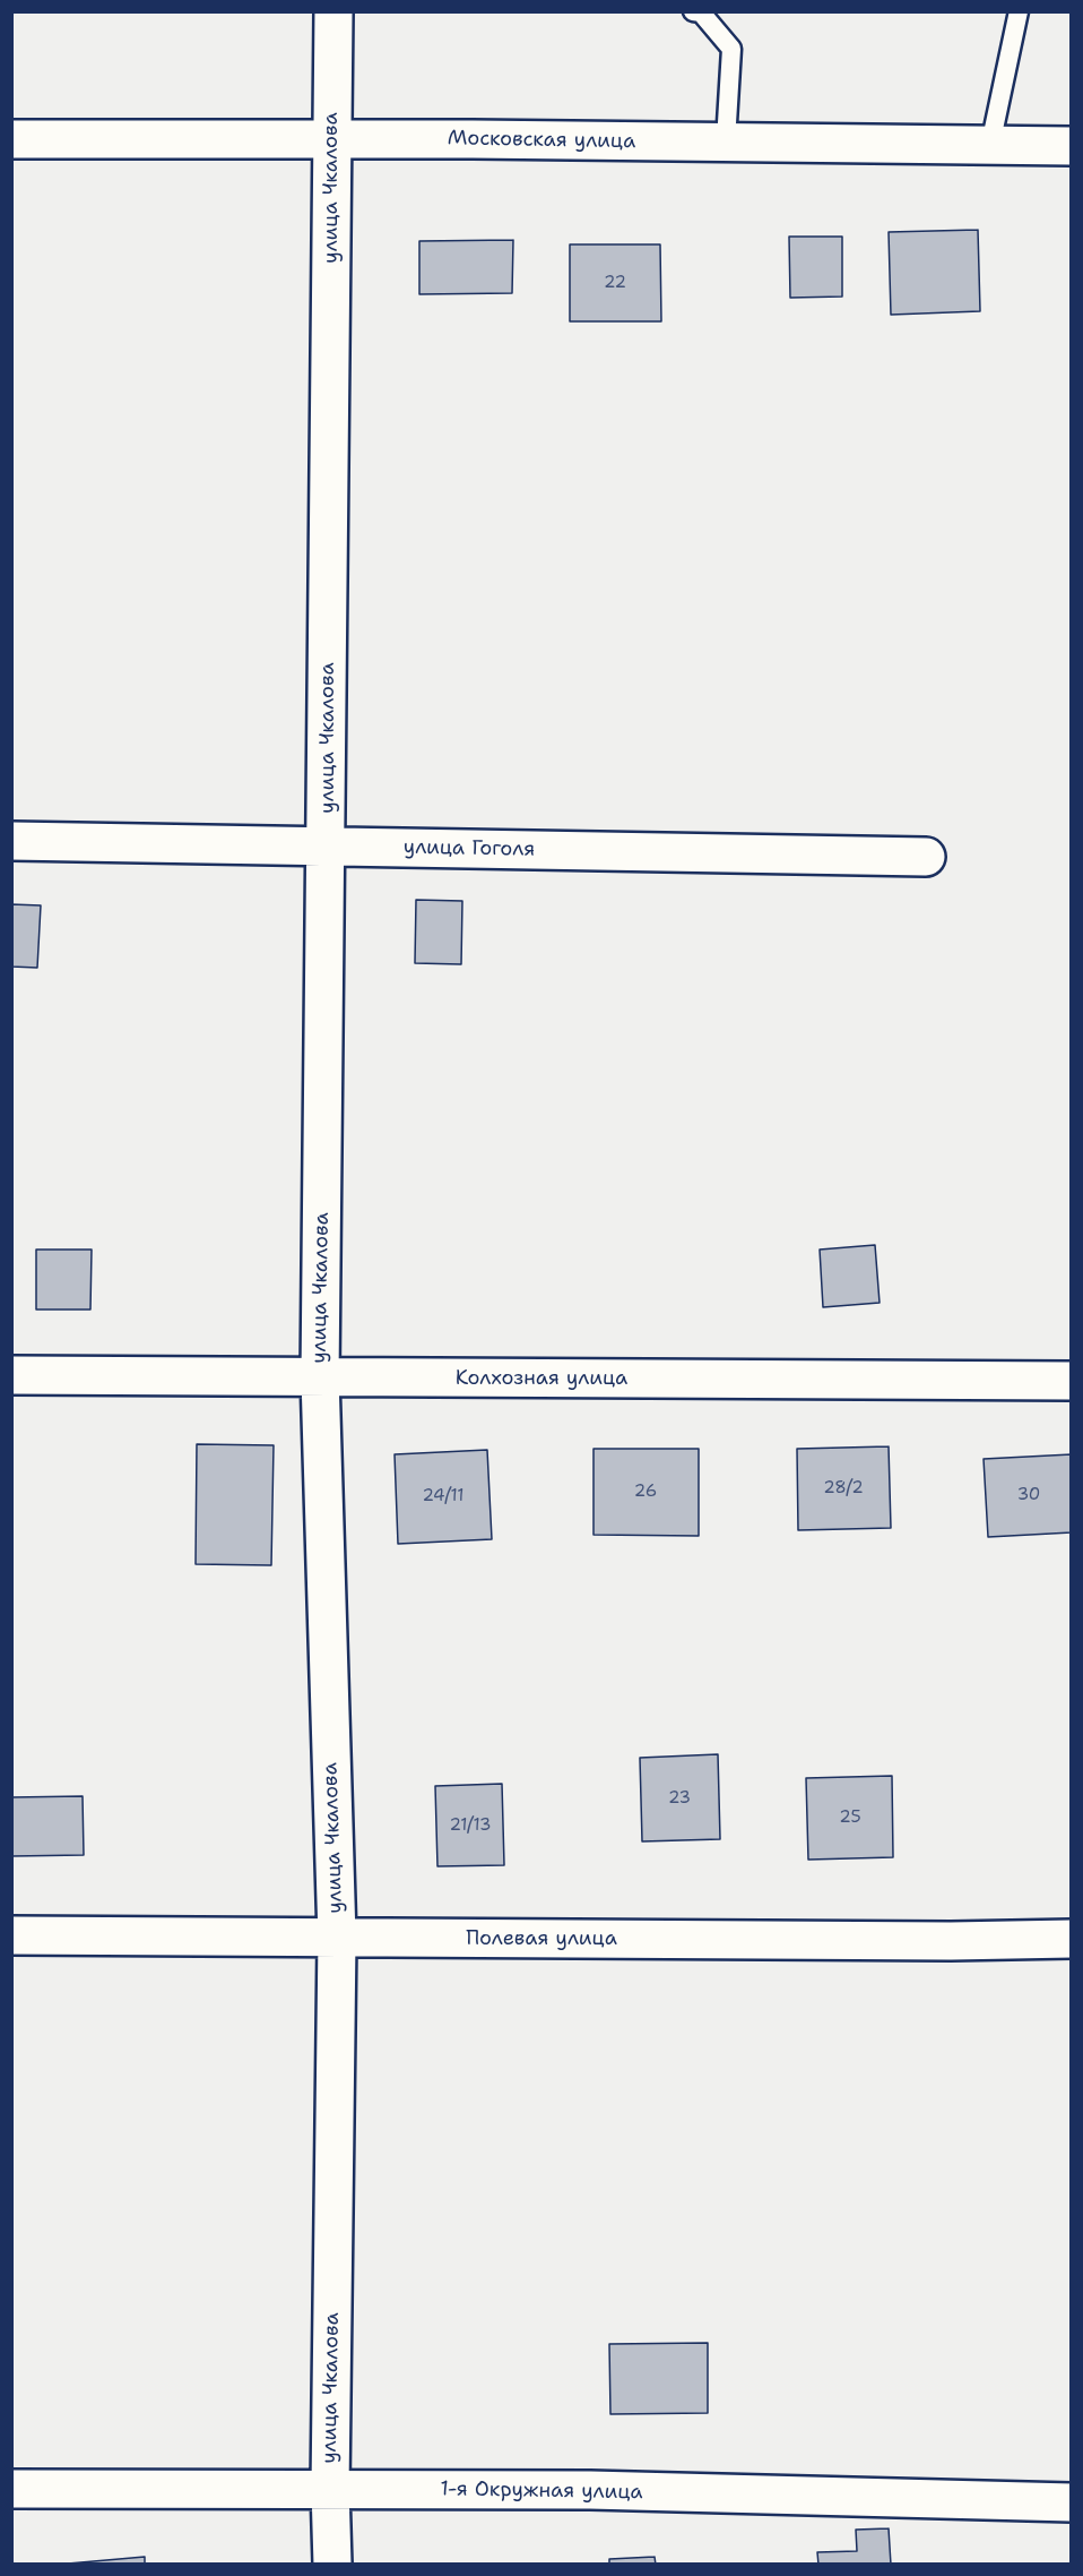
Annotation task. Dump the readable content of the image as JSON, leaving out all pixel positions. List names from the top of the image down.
{
  "streets": {
    "street": [
      "Московская улица",
      "улица Чкалова",
      "улица Гоголя",
      "Колхозная улица",
      "Полевая улица",
      "1-я Окружная улица"
    ]
  },
  "crossings": [
    ["Московская улица", "улица Чкалова"],
    ["улица Чкалова", "улица Гоголя"],
    ["улица Чкалова", "Колхозная улица"],
    ["улица Чкалова", "Полевая улица"],
    ["улица Чкалова", "1-я Окружная улица"]
  ],
  "house_numbers": [
    "22",
    "28/2",
    "26",
    "30",
    "24/11",
    "23",
    "25",
    "21/13"
  ]
}
